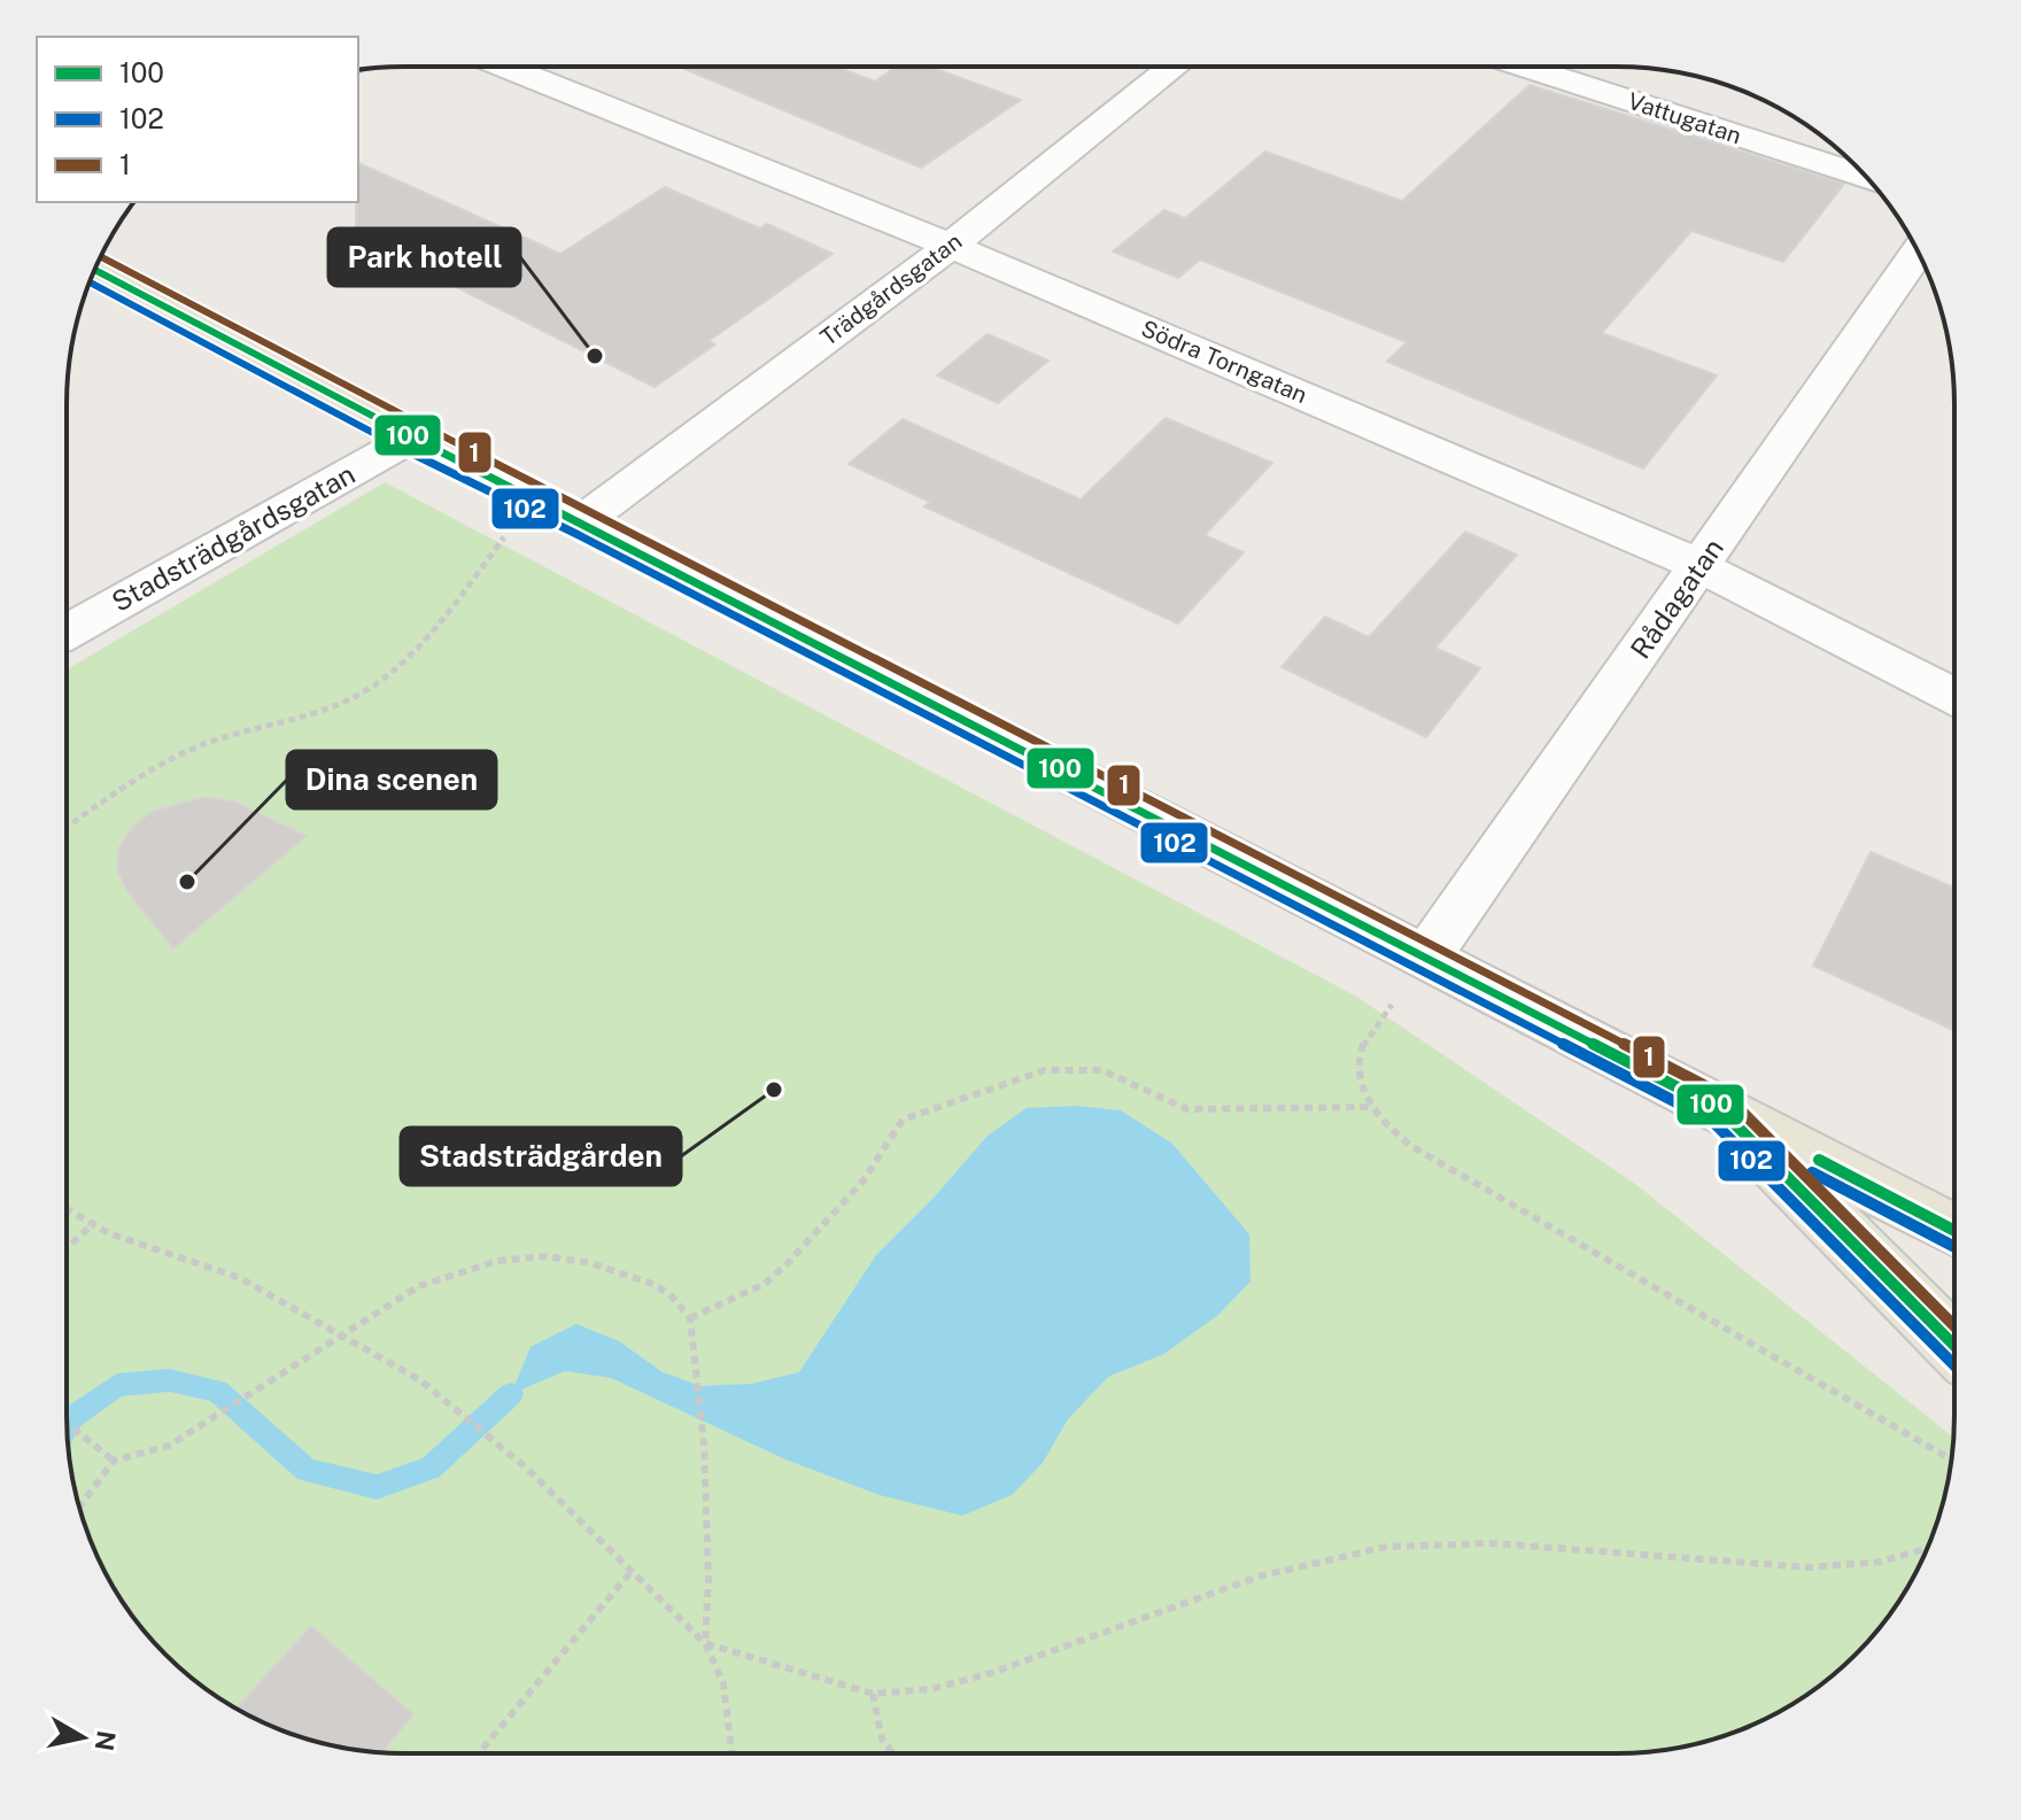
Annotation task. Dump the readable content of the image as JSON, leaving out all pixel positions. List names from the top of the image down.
{
  "streets": {
    "street": [
      "Vattugatan",
      "Trädgårdsgatan",
      "Södra Torngatan",
      "Stadsträdgårdsgatan",
      "Rådagatan"
    ]
  },
  "crossings": [
    ["Trädgårdsgatan", "Södra Torngatan"],
    ["Södra Torngatan", "Rådagatan"]
  ],
  "places": ["Park hotell", "Dina scenen", "Stadsträdgården"],
  "lines": ["transit line 1", "transit line 100", "transit line 102"],
  "legend": ["100", "102", "1"],
  "north": "right"
}
